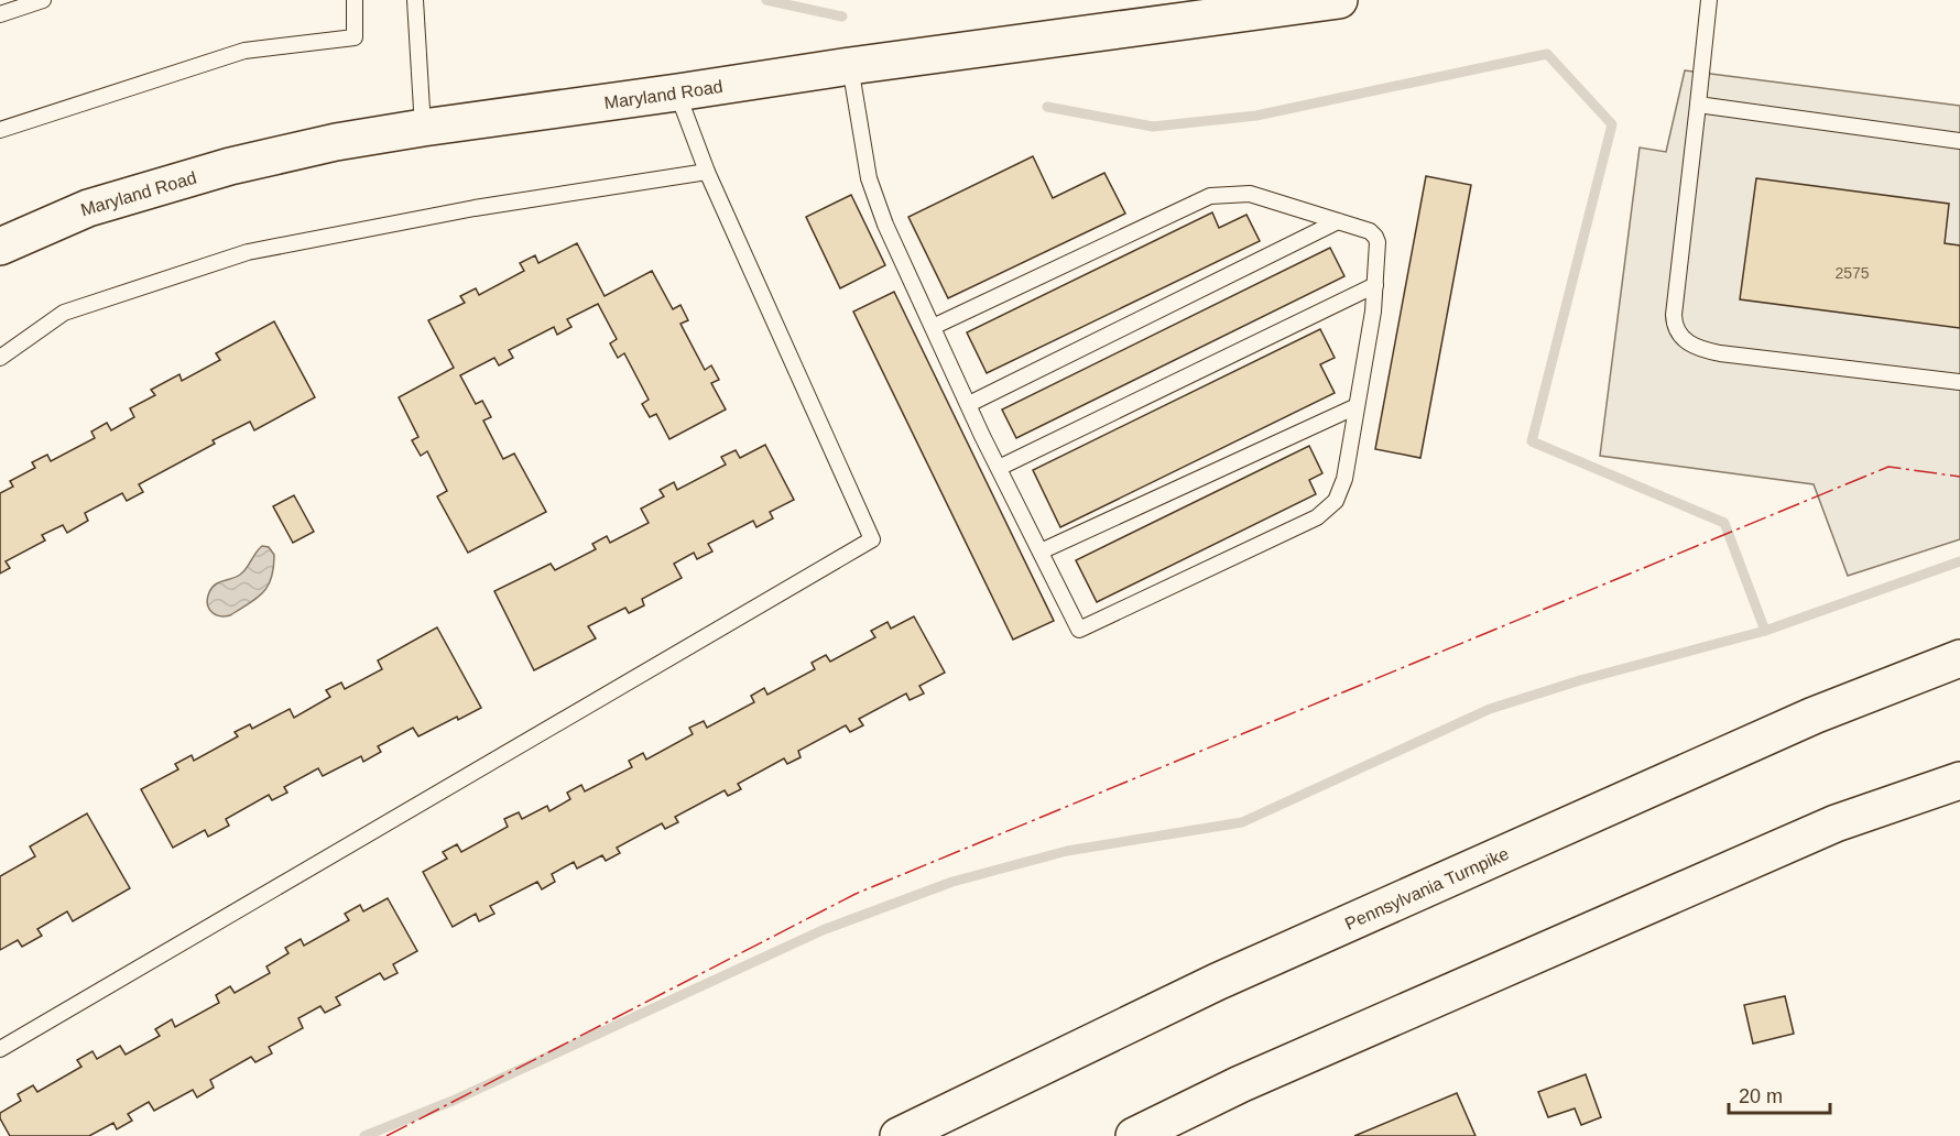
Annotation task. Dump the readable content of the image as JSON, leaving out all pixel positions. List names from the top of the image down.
{
  "streets": {
    "main road": ["Maryland Road", "Pennsylvania Turnpike"]
  },
  "house_numbers": ["2575"],
  "scale_bar": "20 m"
}
